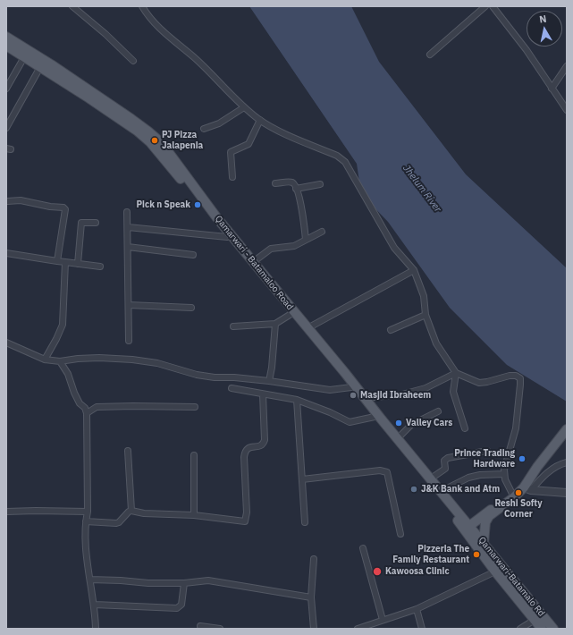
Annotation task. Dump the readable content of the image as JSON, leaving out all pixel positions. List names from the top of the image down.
{
  "streets": {
    "main road": ["Qamarwari - Batamaloo Road", "Qamarwari-Batamalo Rd"]
  },
  "crossings": [
    ["Qamarwari - Batamaloo Road", "Qamarwari-Batamalo Rd"]
  ],
  "water": ["Jhelum River"],
  "places": [
    "PJ Pizza Jalapenia",
    "Pick n Speak",
    "Masjid Ibraheem",
    "Valley Cars",
    "Prince Trading Hardware",
    "J&K Bank and Atm",
    "Reshi Softy Corner",
    "Pizzeria The Family Restaurant",
    "Kawoosa Clinic"
  ],
  "north": "top"
}
